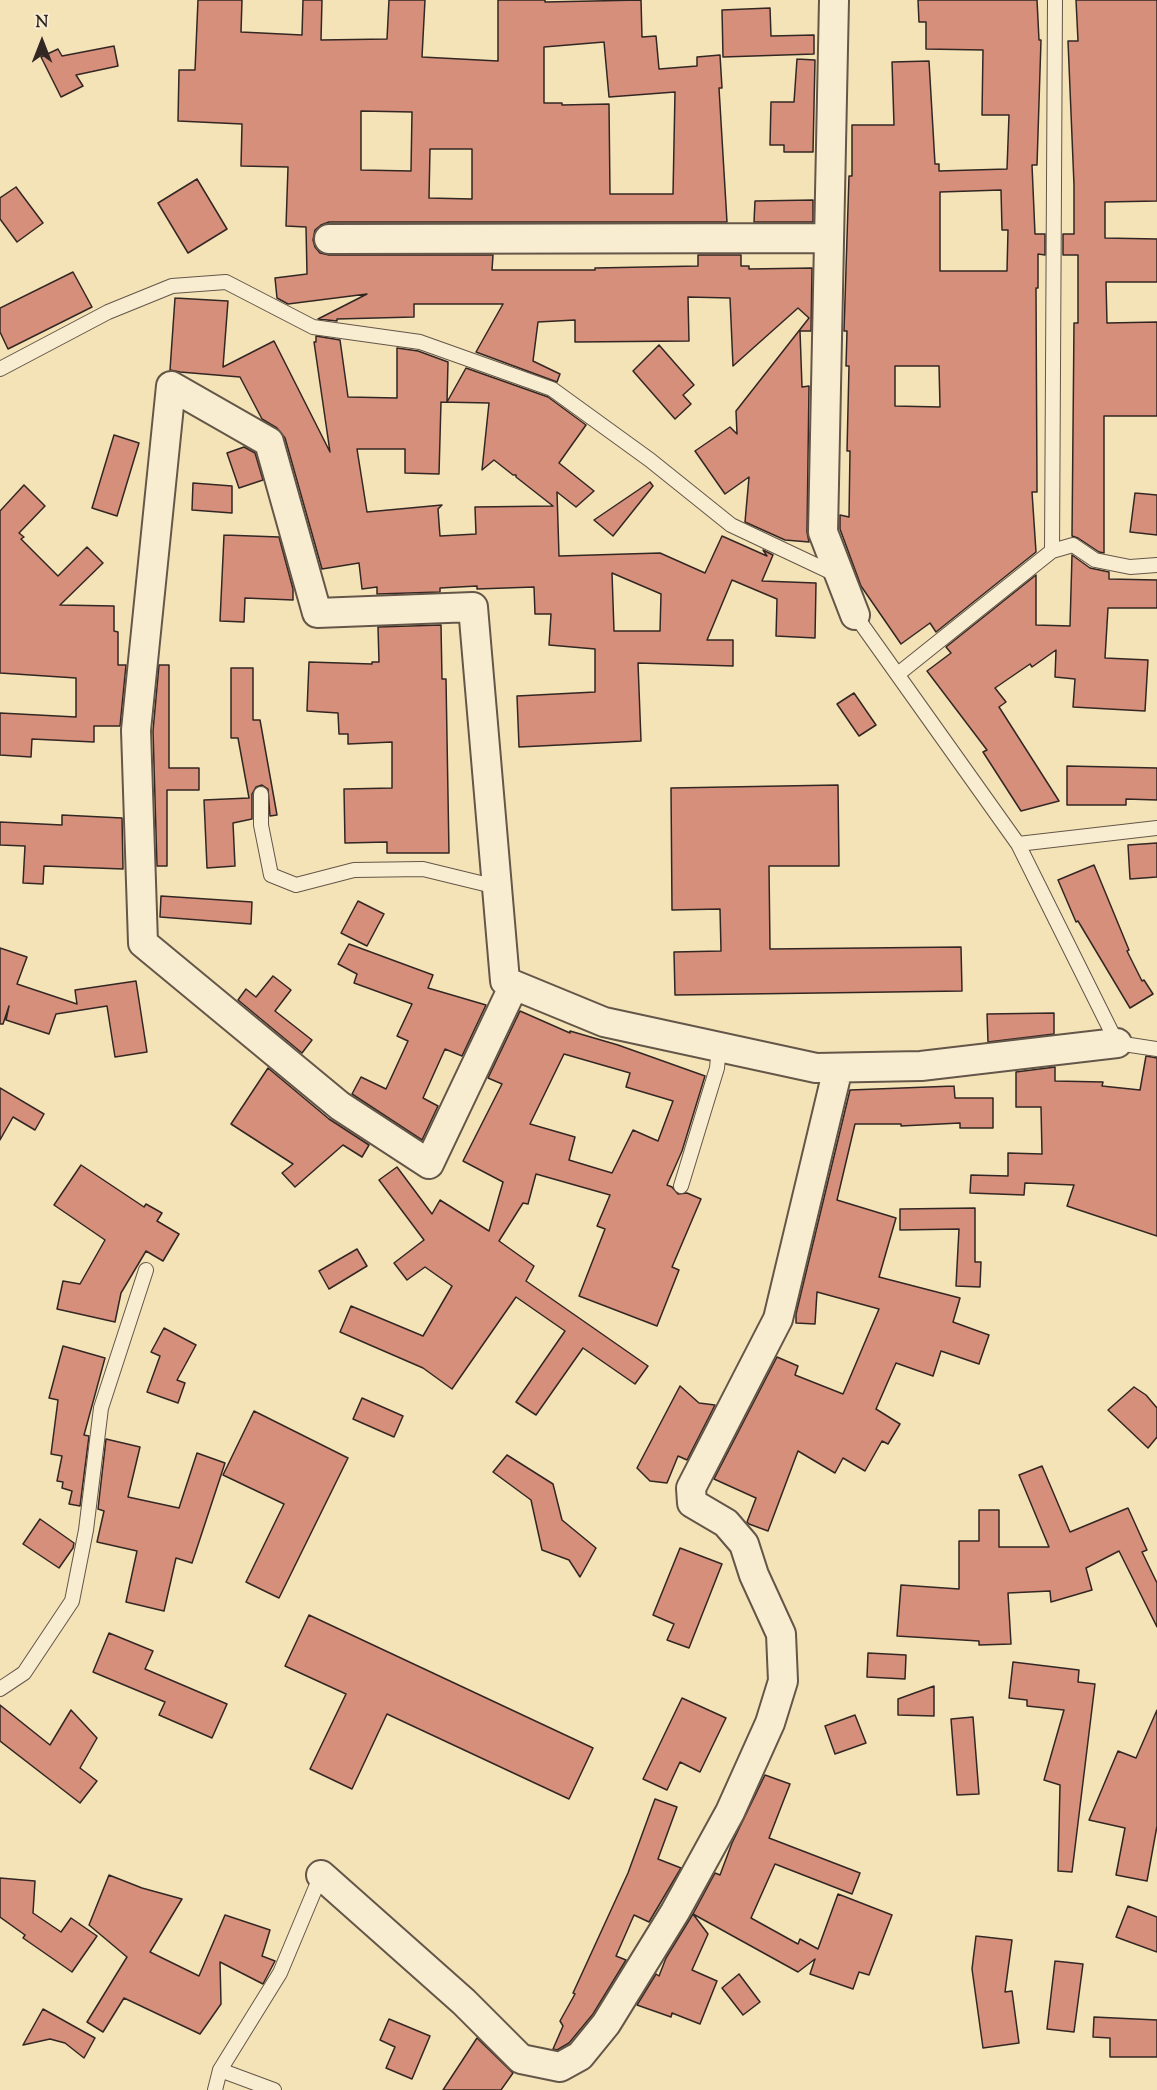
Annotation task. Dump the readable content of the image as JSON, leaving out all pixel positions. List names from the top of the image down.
{
  "north": "top"
}
